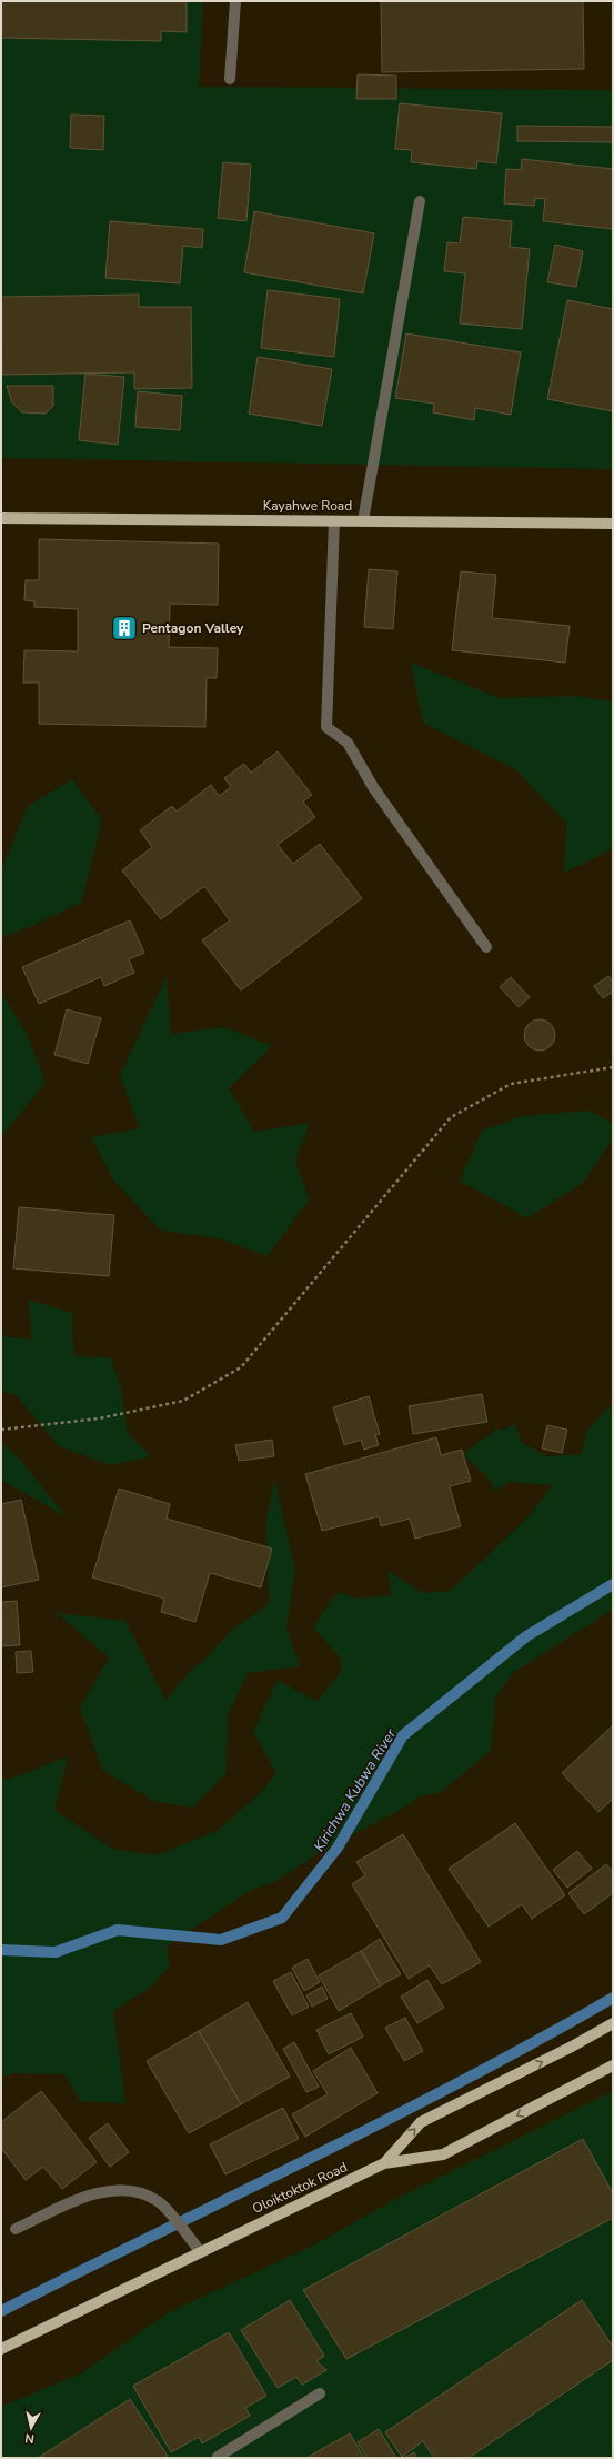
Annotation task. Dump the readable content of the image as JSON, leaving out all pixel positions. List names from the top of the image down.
{
  "streets": {
    "main road": ["Kayahwe Road", "Oloiktoktok Road"]
  },
  "water": ["Kirichwa Kubwa River"],
  "places": {
    "building": ["Pentagon Valley"]
  },
  "north": "bottom"
}
